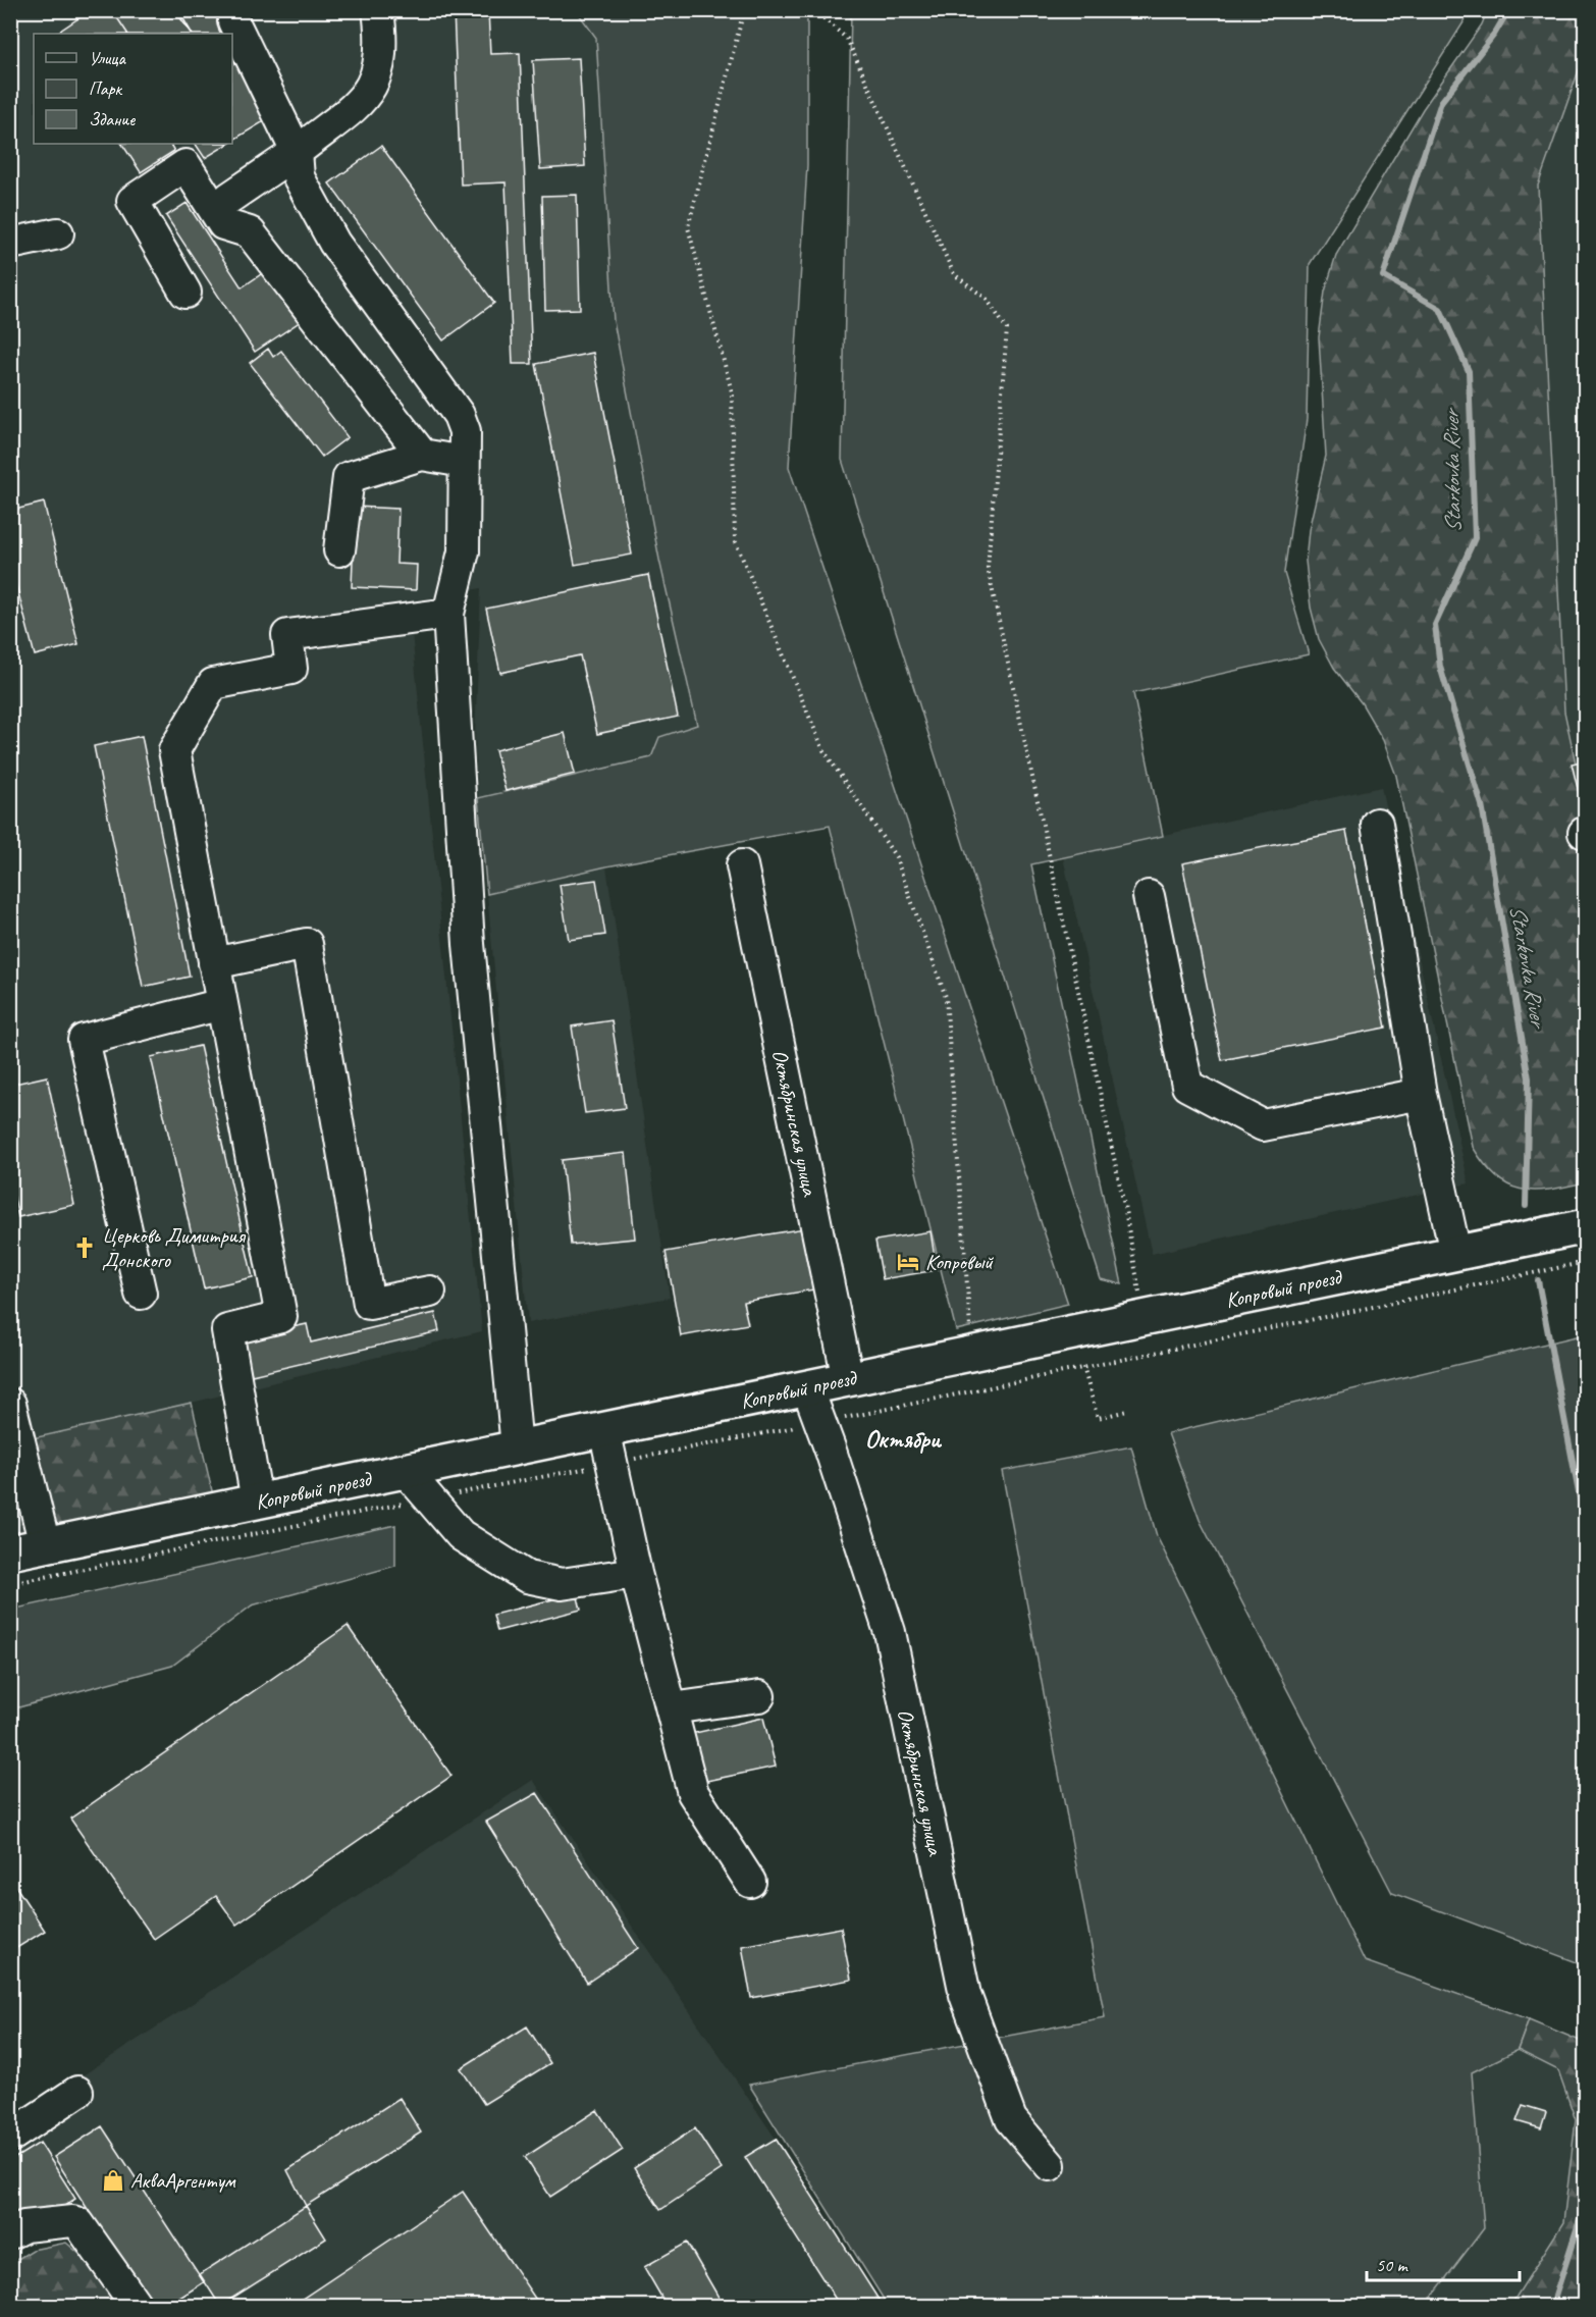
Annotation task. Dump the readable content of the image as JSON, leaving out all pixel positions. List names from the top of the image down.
{
  "streets": {
    "main road": ["Копровый проезд"],
    "street": ["Октябринская улица"]
  },
  "crossings": [
    ["Октябринская улица", "Копровый проезд"]
  ],
  "districts": ["Октябри"],
  "water": ["Starkovka River"],
  "places": {
    "church": ["Церковь Димитрия Донского"],
    "hotel": ["Копровый"],
    "shop": ["АкваАргентум"]
  },
  "legend": ["Улица", "Парк", "Здание"],
  "scale_bar": "50 m"
}
